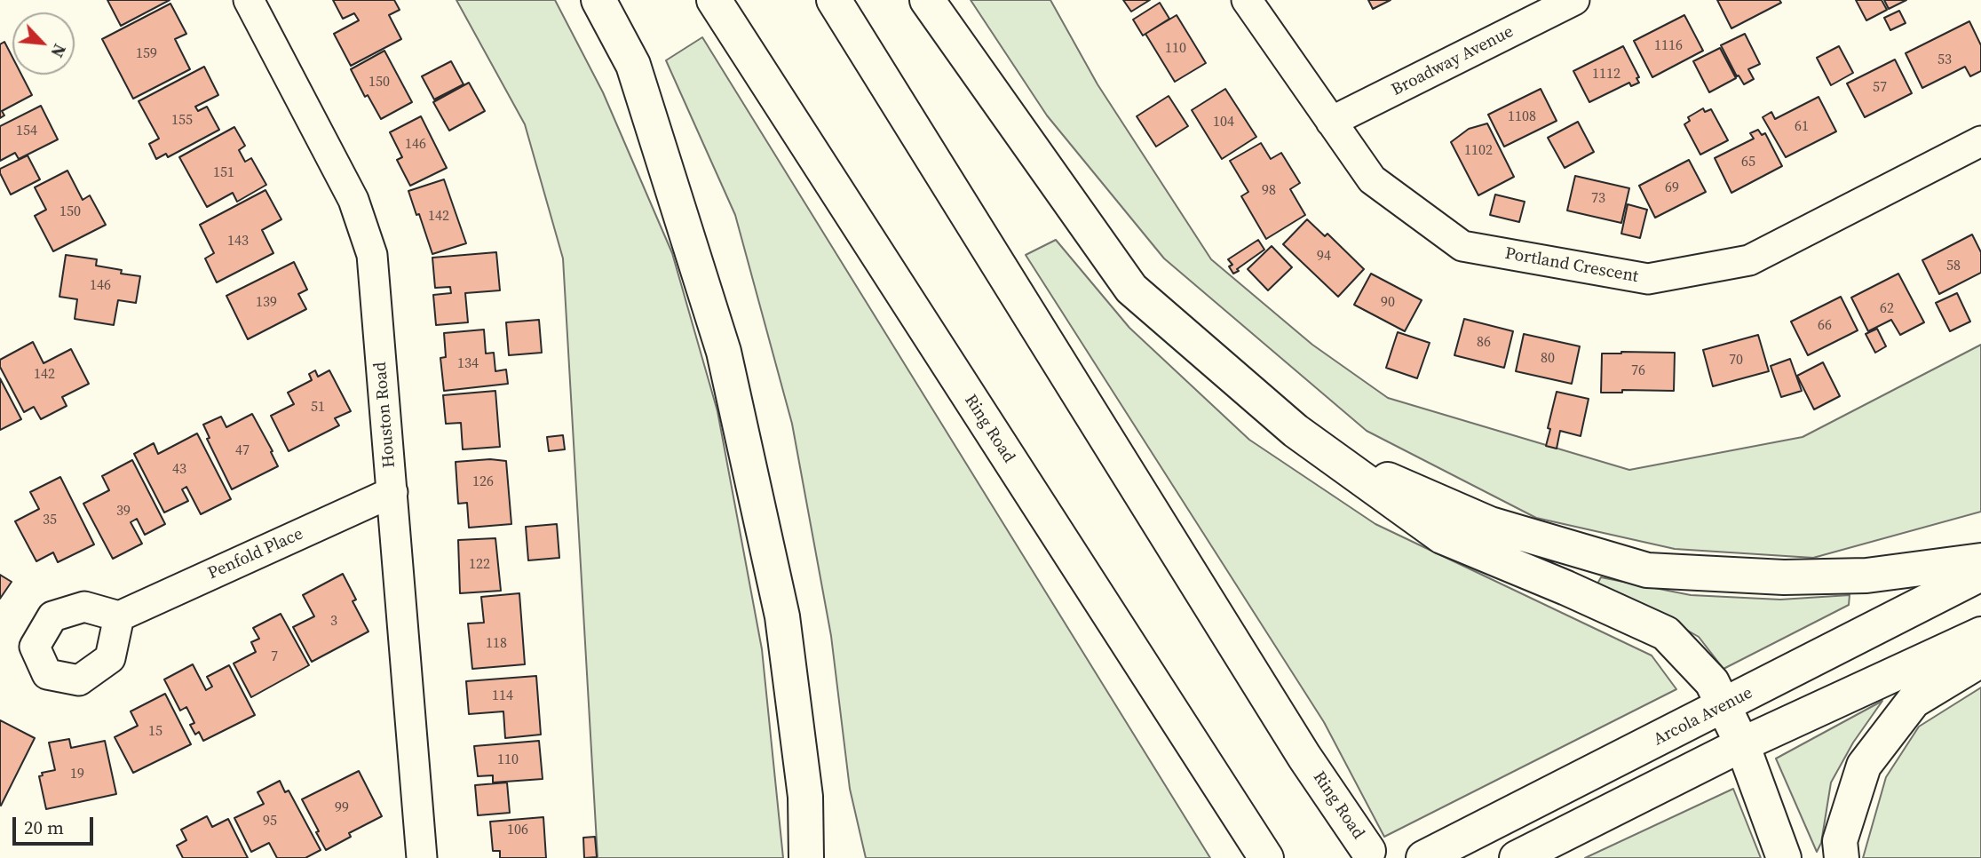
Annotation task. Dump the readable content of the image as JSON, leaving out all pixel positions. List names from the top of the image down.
{
  "streets": {
    "main road": ["Ring Road", "Arcola Avenue"],
    "street": [
      "Broadway Avenue",
      "Portland Crescent",
      "Houston Road",
      "Penfold Place"
    ]
  },
  "crossings": [
    ["Broadway Avenue", "Portland Crescent"],
    ["Houston Road", "Penfold Place"]
  ],
  "house_numbers": [
    "1116",
    "110",
    "159",
    "53",
    "1112",
    "150",
    "57",
    "1108",
    "155",
    "104",
    "61",
    "154",
    "146",
    "1102",
    "65",
    "151",
    "69",
    "98",
    "73",
    "150",
    "142",
    "143",
    "94",
    "58",
    "146",
    "139",
    "90",
    "62",
    "66",
    "86",
    "80",
    "70",
    "134",
    "76",
    "142",
    "51",
    "47",
    "43",
    "126",
    "39",
    "35",
    "122",
    "3",
    "118",
    "7",
    "114",
    "15",
    "110",
    "19",
    "99",
    "95",
    "106"
  ],
  "scale_bar": "20 m",
  "north": "bottom right"
}
